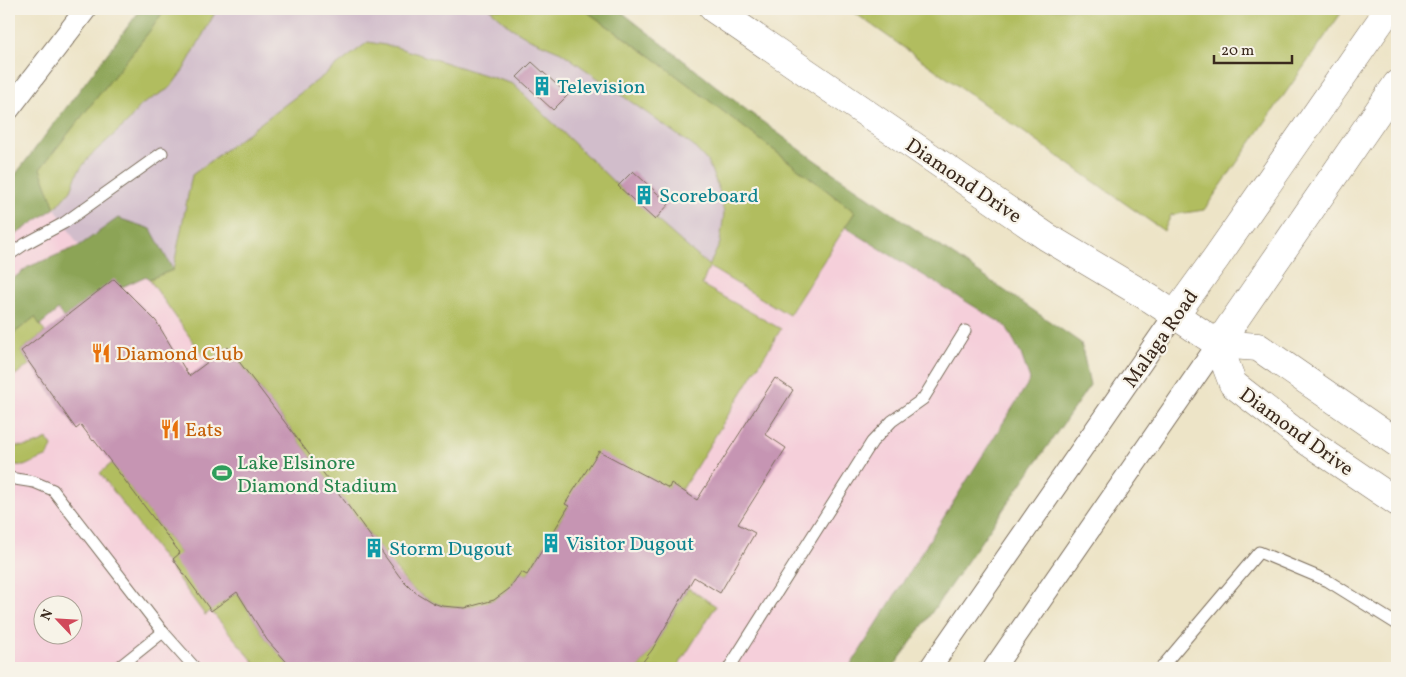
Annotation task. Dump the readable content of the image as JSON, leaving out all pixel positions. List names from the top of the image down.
{
  "streets": {
    "street": ["Diamond Drive", "Malaga Road"]
  },
  "crossings": [
    ["Diamond Drive", "Malaga Road"]
  ],
  "places": {
    "building": [
      "Television",
      "Scoreboard",
      "Visitor Dugout",
      "Storm Dugout"
    ],
    "restaurant": ["Diamond Club", "Eats"],
    "sports": ["Lake Elsinore Diamond Stadium"]
  },
  "scale_bar": "20 m",
  "north": "top left"
}
